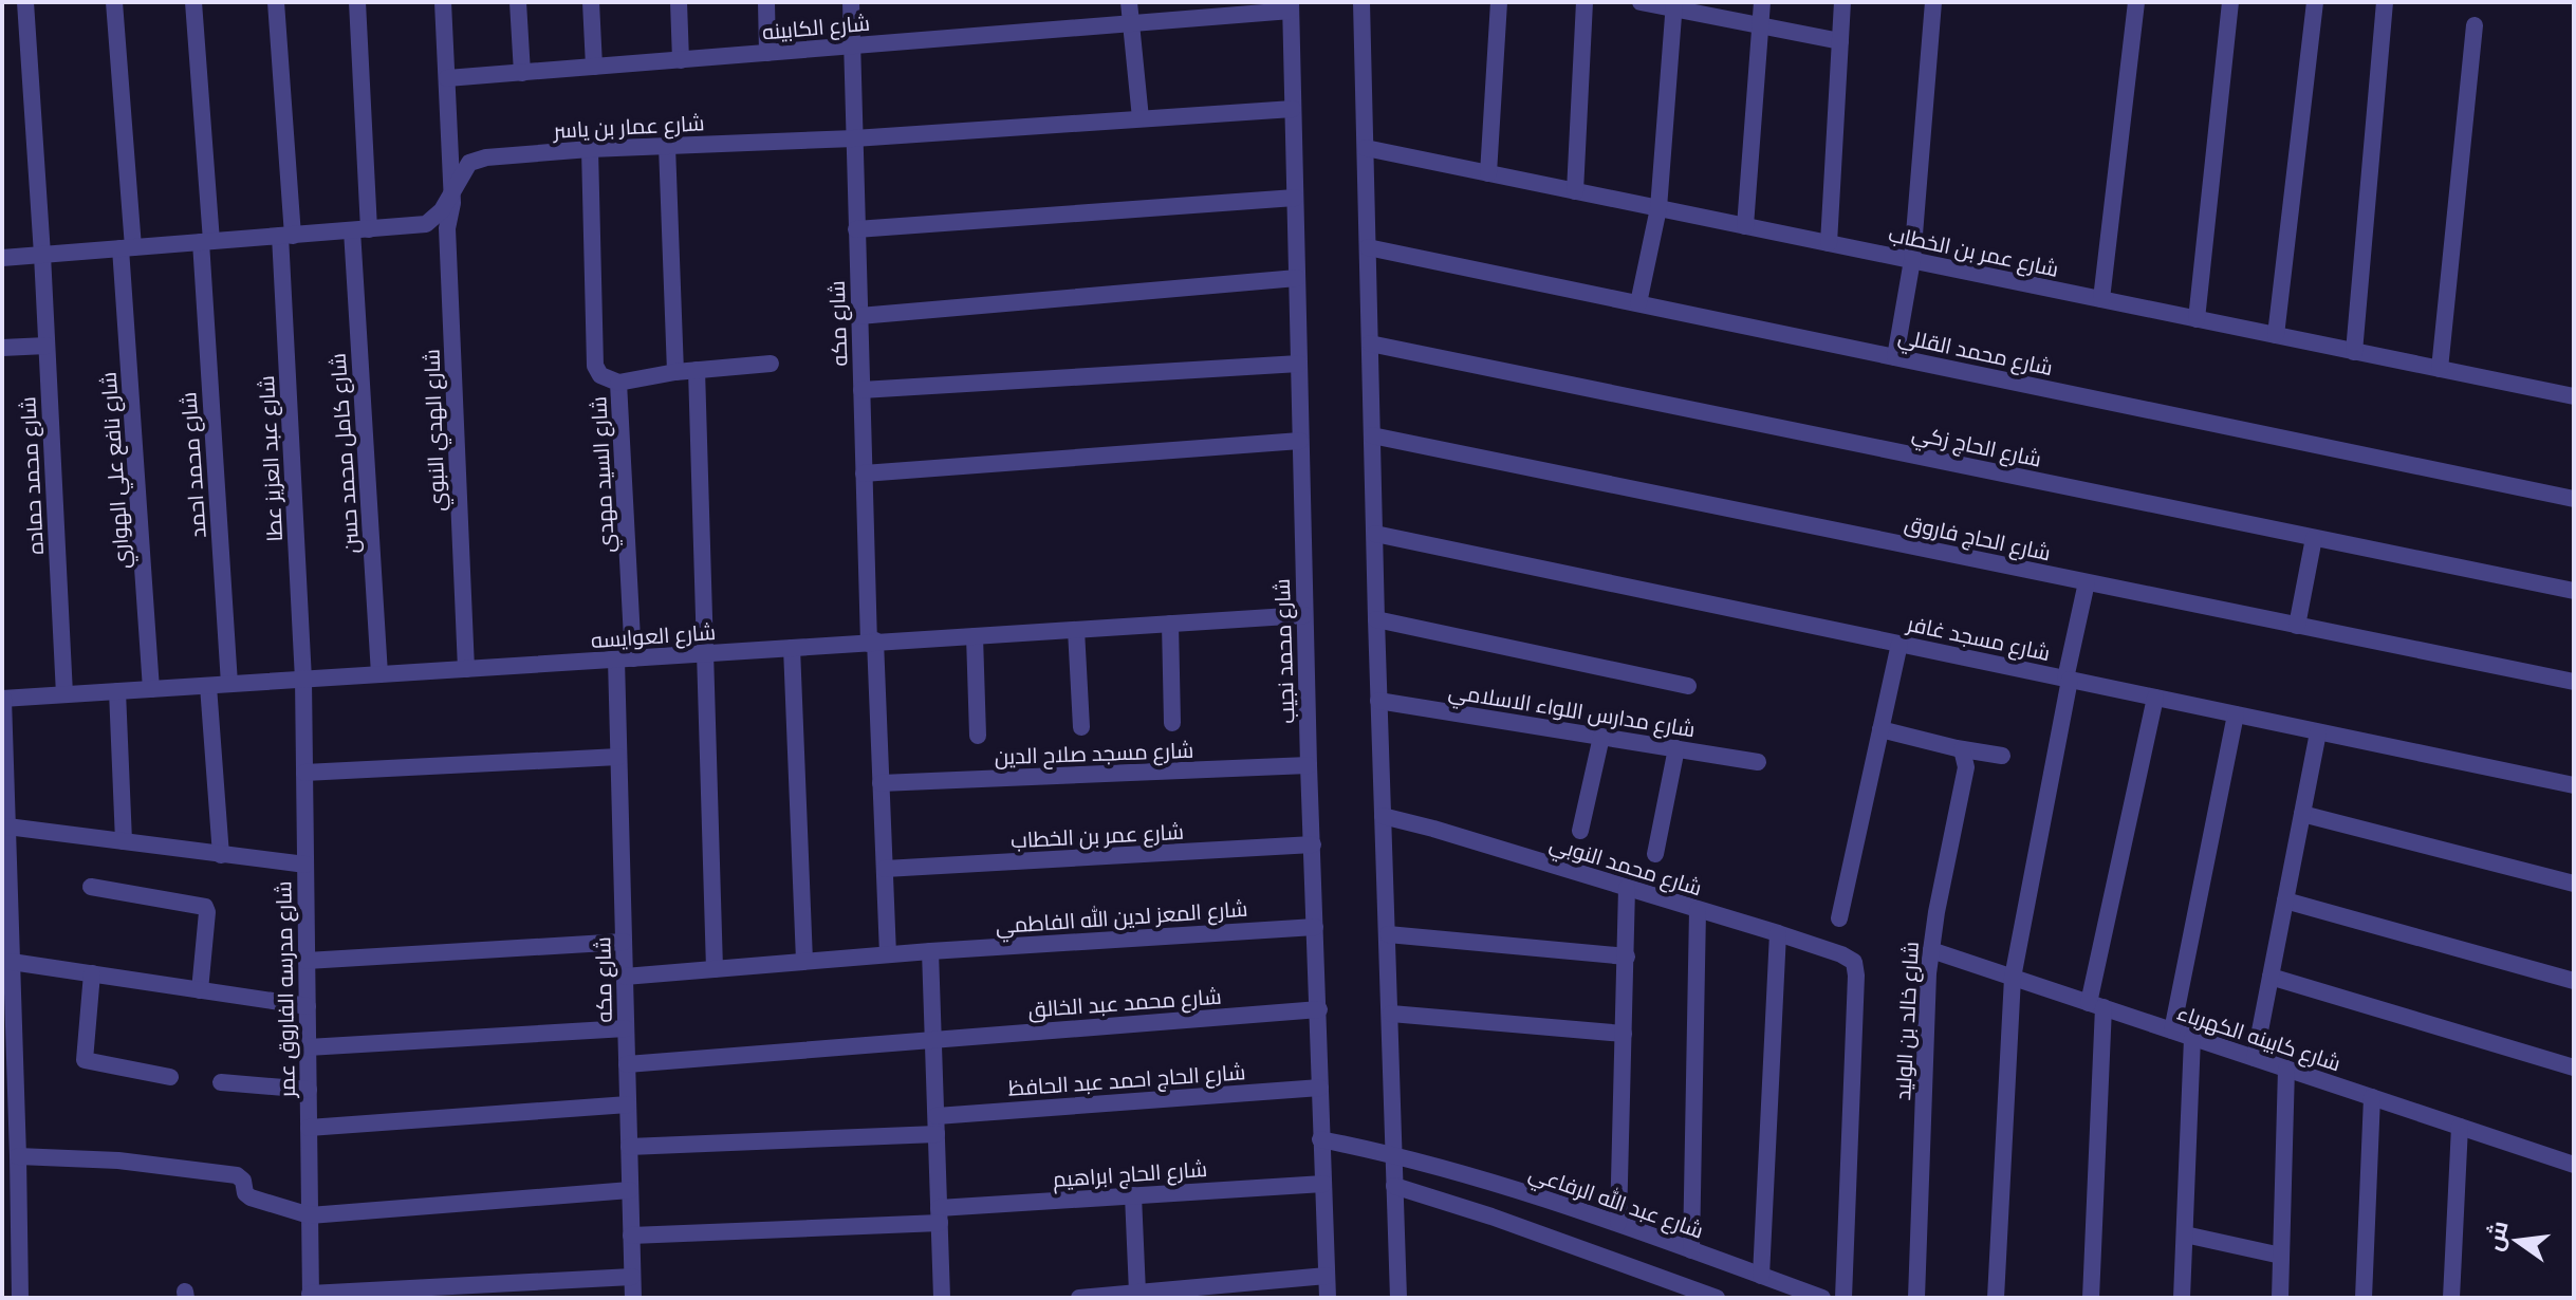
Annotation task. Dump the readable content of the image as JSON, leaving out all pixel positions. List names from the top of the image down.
{
  "streets": {
    "street": [
      "شارع الكابينه",
      "شارع عمار بن ياسر",
      "شارع عمر بن الخطاب",
      "شارع مكه",
      "شارع محمد القللي",
      "شارع الهدي النبوي",
      "شارع الحاج زكي",
      "شارع كامل محمد حسن",
      "شارع عبد العزيز عطا",
      "شارع محمد احمد",
      "شارع نافع علي الهواري",
      "شارع السيد مهدي",
      "شارع محمد حماده",
      "شارع الحاج فاروق",
      "شارع العوايسه",
      "شارع مسجد غافر",
      "شارع محمد نجيب",
      "شارع مدارس اللواء الاسلامي",
      "شارع مسجد صلاح الدين",
      "شارع محمد النوبي",
      "شارع المعز لدين الله الفاطمي",
      "شارع مدرسه الفاروق عمر",
      "شارع محمد عبد الخالق",
      "شارع خالد بن الوليد",
      "شارع كابينه الكهرباء",
      "شارع الحاج احمد عبد الحافظ",
      "شارع الحاج ابراهيم",
      "شارع عبد الله الرفاعي"
    ]
  },
  "crossings": [
    ["شارع الكابينه", "شارع مكه"],
    ["شارع الكابينه", "شارع الهدي النبوي"],
    ["شارع الكابينه", "شارع محمد نجيب"],
    ["شارع عمار بن ياسر", "شارع مكه"],
    ["شارع عمار بن ياسر", "شارع الهدي النبوي"],
    ["شارع عمار بن ياسر", "شارع كامل محمد حسن"],
    ["شارع عمار بن ياسر", "شارع عبد العزيز عطا"],
    ["شارع عمار بن ياسر", "شارع محمد احمد"],
    ["شارع عمار بن ياسر", "شارع نافع علي الهواري"],
    ["شارع عمار بن ياسر", "شارع السيد مهدي"],
    ["شارع عمار بن ياسر", "شارع محمد حماده"],
    ["شارع عمار بن ياسر", "شارع محمد نجيب"],
    ["شارع عمر بن الخطاب", "شارع مكه"],
    ["شارع عمر بن الخطاب", "شارع محمد نجيب"],
    ["شارع مكه", "شارع السيد مهدي"],
    ["شارع مكه", "شارع العوايسه"],
    ["شارع مكه", "شارع مسجد صلاح الدين"],
    ["شارع مكه", "شارع المعز لدين الله الفاطمي"],
    ["شارع مكه", "شارع محمد عبد الخالق"],
    ["شارع مكه", "شارع الحاج ابراهيم"],
    ["شارع الهدي النبوي", "شارع العوايسه"],
    ["شارع كامل محمد حسن", "شارع العوايسه"],
    ["شارع عبد العزيز عطا", "شارع العوايسه"],
    ["شارع عبد العزيز عطا", "شارع مدرسه الفاروق عمر"],
    ["شارع محمد احمد", "شارع العوايسه"],
    ["شارع نافع علي الهواري", "شارع العوايسه"],
    ["شارع السيد مهدي", "شارع العوايسه"],
    ["شارع محمد حماده", "شارع العوايسه"],
    ["شارع العوايسه", "شارع محمد نجيب"],
    ["شارع العوايسه", "شارع مدرسه الفاروق عمر"],
    ["شارع محمد نجيب", "شارع مسجد صلاح الدين"],
    ["شارع محمد نجيب", "شارع المعز لدين الله الفاطمي"],
    ["شارع محمد نجيب", "شارع محمد عبد الخالق"],
    ["شارع محمد نجيب", "شارع الحاج احمد عبد الحافظ"],
    ["شارع محمد نجيب", "شارع الحاج ابراهيم"],
    ["شارع محمد نجيب", "شارع عبد الله الرفاعي"],
    ["شارع خالد بن الوليد", "شارع كابينه الكهرباء"]
  ],
  "north": "left"
}
